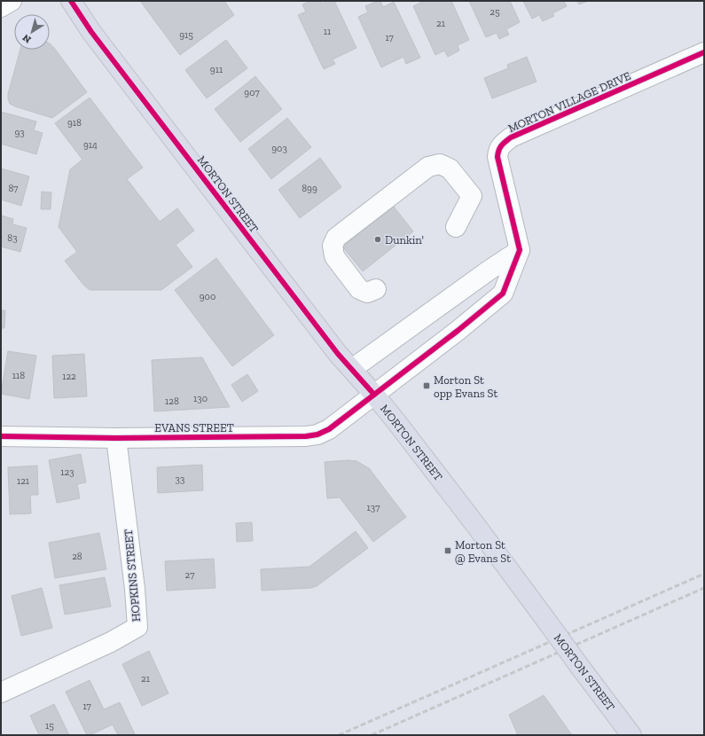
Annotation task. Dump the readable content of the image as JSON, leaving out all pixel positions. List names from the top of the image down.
{
  "streets": {
    "highway": ["MORTON STREET"],
    "street": ["MORTON VILLAGE DRIVE", "EVANS STREET", "HOPKINS STREET"]
  },
  "crossings": [
    ["MORTON STREET", "EVANS STREET"],
    ["EVANS STREET", "HOPKINS STREET"]
  ],
  "places": {
    "other": ["Dunkin'"],
    "transit": ["Morton St opp Evans St", "Morton St @ Evans St"]
  },
  "house_numbers": [
    "25",
    "21",
    "11",
    "915",
    "17",
    "911",
    "907",
    "918",
    "93",
    "914",
    "903",
    "87",
    "899",
    "83",
    "900",
    "118",
    "122",
    "130",
    "128",
    "123",
    "33",
    "121",
    "137",
    "28",
    "27",
    "21",
    "17",
    "15"
  ],
  "north": "bottom left"
}
